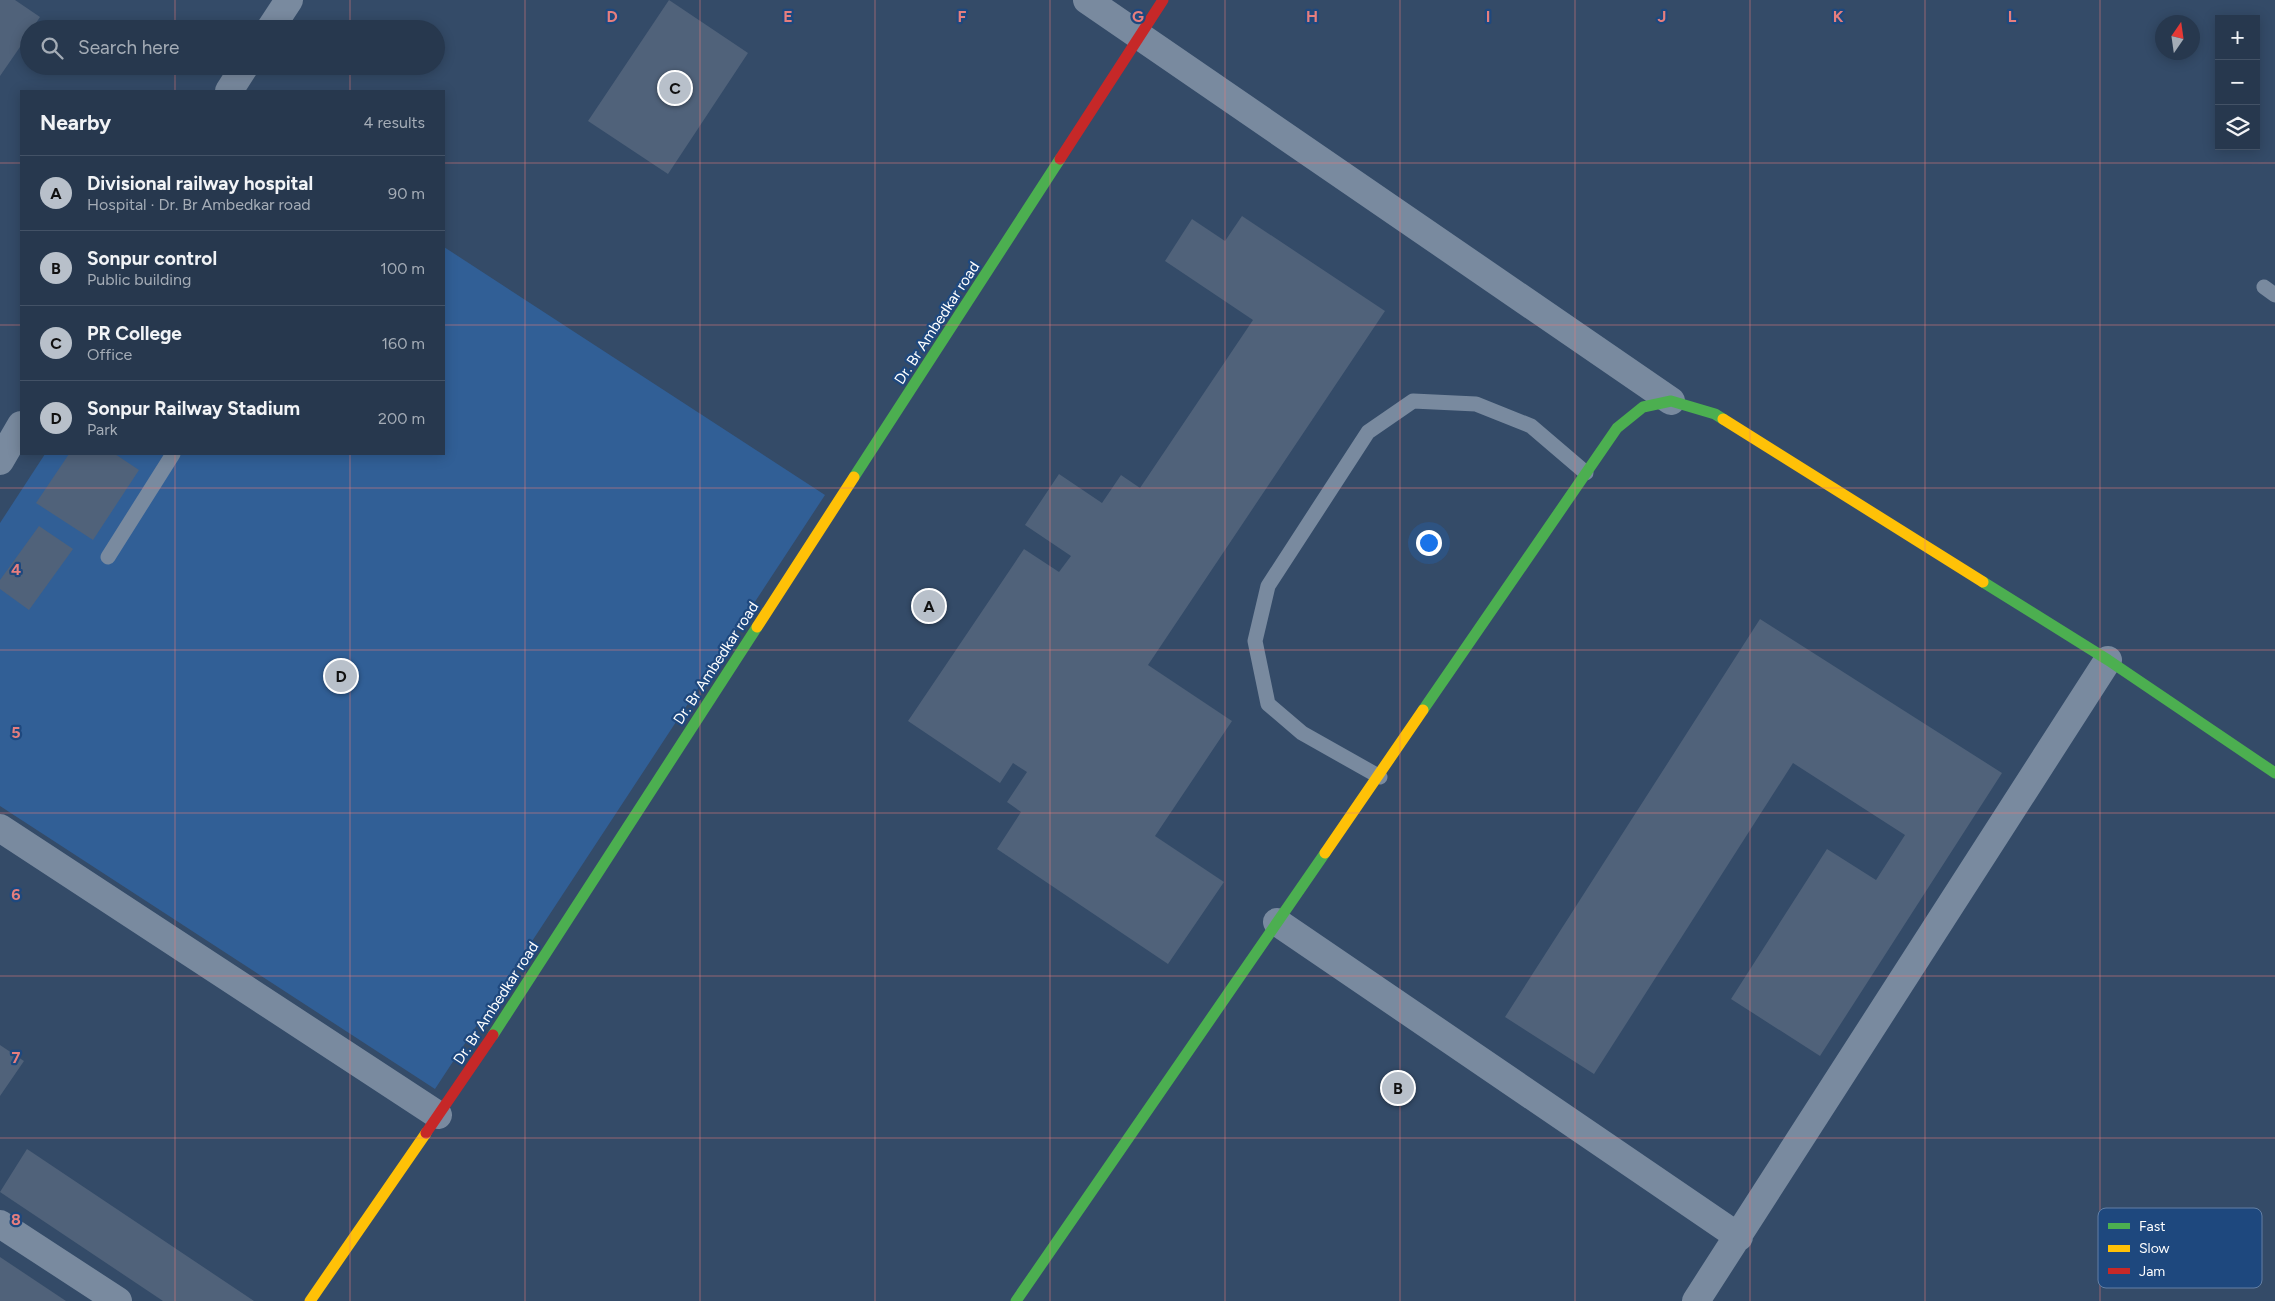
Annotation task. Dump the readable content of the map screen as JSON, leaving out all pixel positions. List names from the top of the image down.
{
  "streets": {
    "street": ["Dr. Br Ambedkar road"]
  },
  "legend": ["Fast", "Slow", "Jam"],
  "north": "top",
  "page": {
    "map_buttons": ["+", "−"],
    "search": "Search here",
    "pins": [
      "C",
      "A",
      "D",
      "B"
    ],
    "heading": ["Nearby", "4 results"],
    "list": [
      {
        "mark": "A",
        "name": "Divisional railway hospital",
        "note": "Hospital · Dr. Br Ambedkar road",
        "value": "90 m"
      },
      {
        "mark": "B",
        "name": "Sonpur control",
        "note": "Public building",
        "value": "100 m"
      },
      {
        "mark": "C",
        "name": "PR College",
        "note": "Office",
        "value": "160 m"
      },
      {
        "mark": "D",
        "name": "Sonpur Railway Stadium",
        "note": "Park",
        "value": "200 m"
      }
    ]
  },
  "grid": {
    "columns": [
      "D",
      "E",
      "F",
      "G",
      "H",
      "I",
      "J",
      "K",
      "L"
    ],
    "rows": [
      "4",
      "5",
      "6",
      "7",
      "8"
    ]
  }
}
